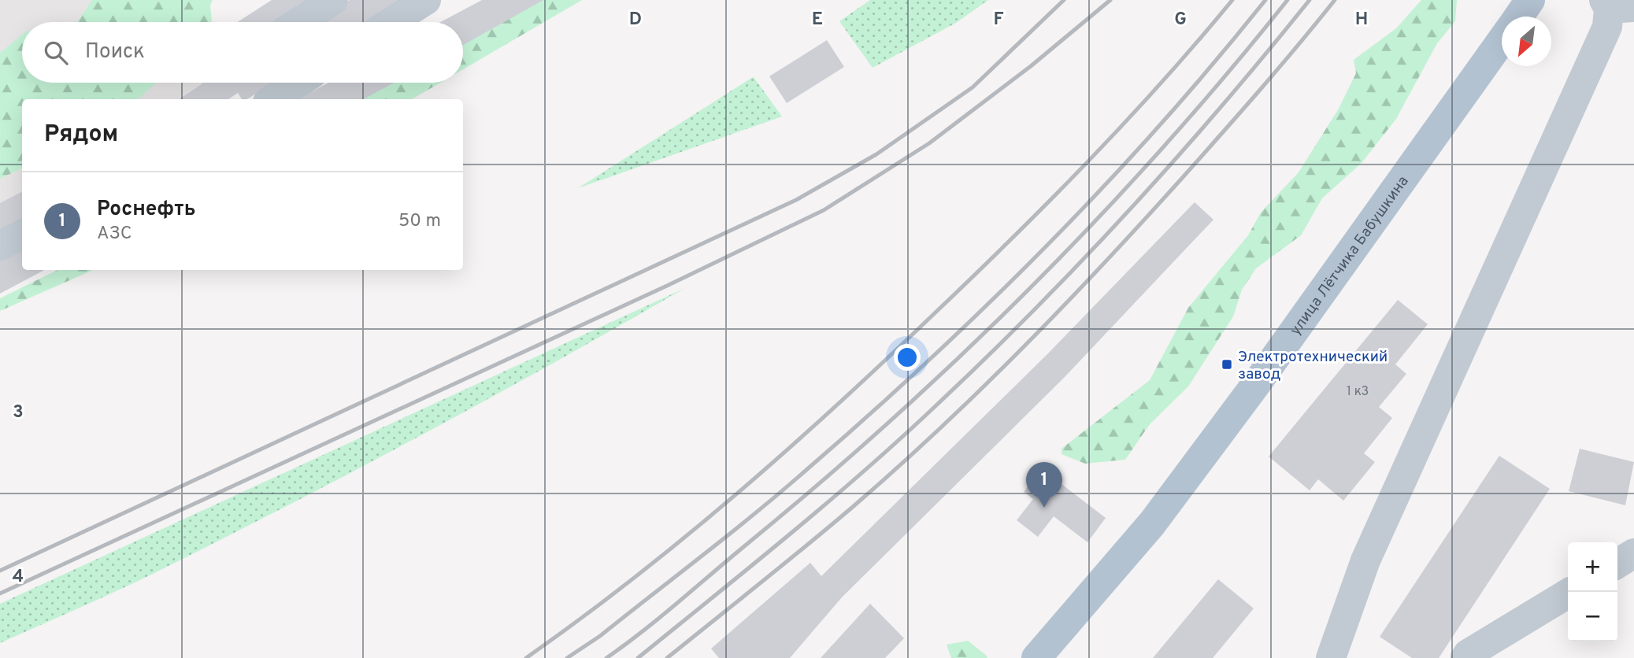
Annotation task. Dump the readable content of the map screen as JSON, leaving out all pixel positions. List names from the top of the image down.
{
  "streets": {
    "main road": ["улица Лётчика Бабушкина"]
  },
  "places": {
    "transit": ["Электротехнический завод"]
  },
  "house_numbers": ["1 к3"],
  "north": "bottom left",
  "page": {
    "search": "Поиск",
    "heading": "Рядом",
    "list": [
      {
        "mark": "1",
        "name": "Роснефть",
        "note": "АЗС",
        "value": "50 m"
      }
    ],
    "pins": "1",
    "map_buttons": ["+", "−"]
  },
  "grid": {
    "columns": [
      "D",
      "E",
      "F",
      "G",
      "H"
    ],
    "rows": ["3", "4"]
  }
}
